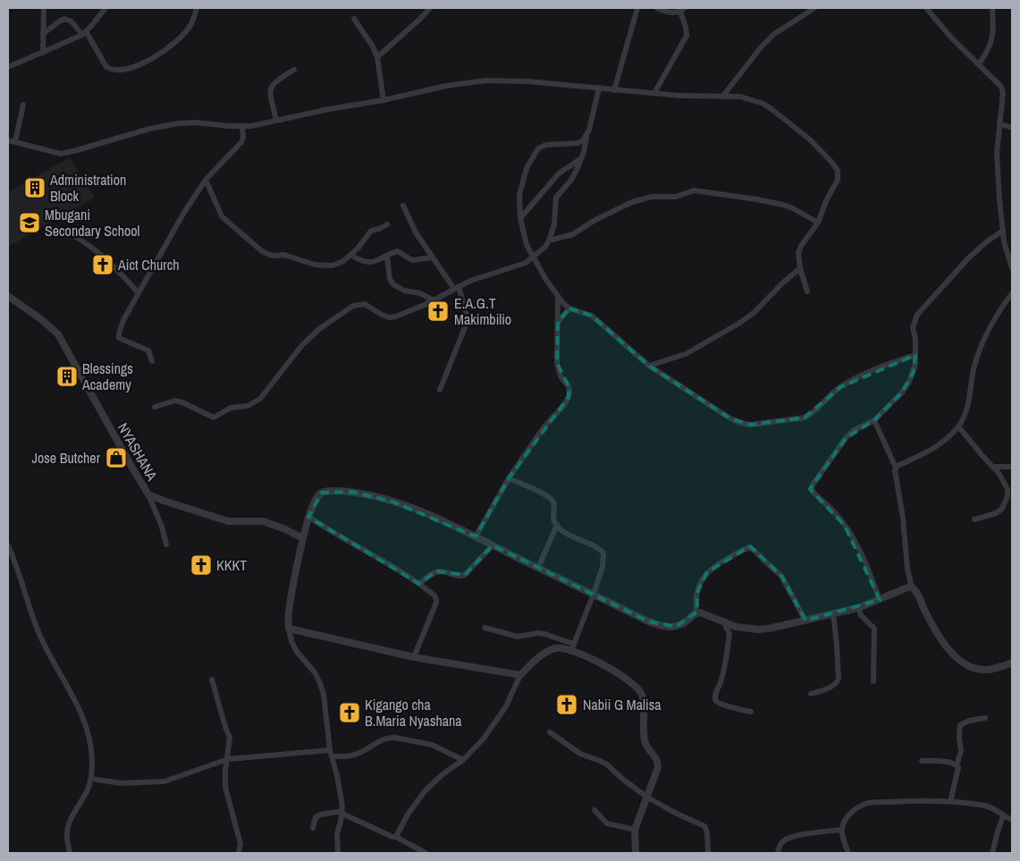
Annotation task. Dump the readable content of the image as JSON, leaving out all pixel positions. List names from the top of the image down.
{
  "streets": {
    "street": ["NYASHANA"]
  },
  "places": {
    "building": ["Administration Block", "Blessings Academy"],
    "school or university": ["Mbugani Secondary School"],
    "church": [
      "Aict Church",
      "E.A.G.T Makimbilio",
      "KKKT",
      "Nabii G Malisa",
      "Kigango cha B.Maria Nyashana"
    ],
    "shop": ["Jose Butcher"]
  }
}
